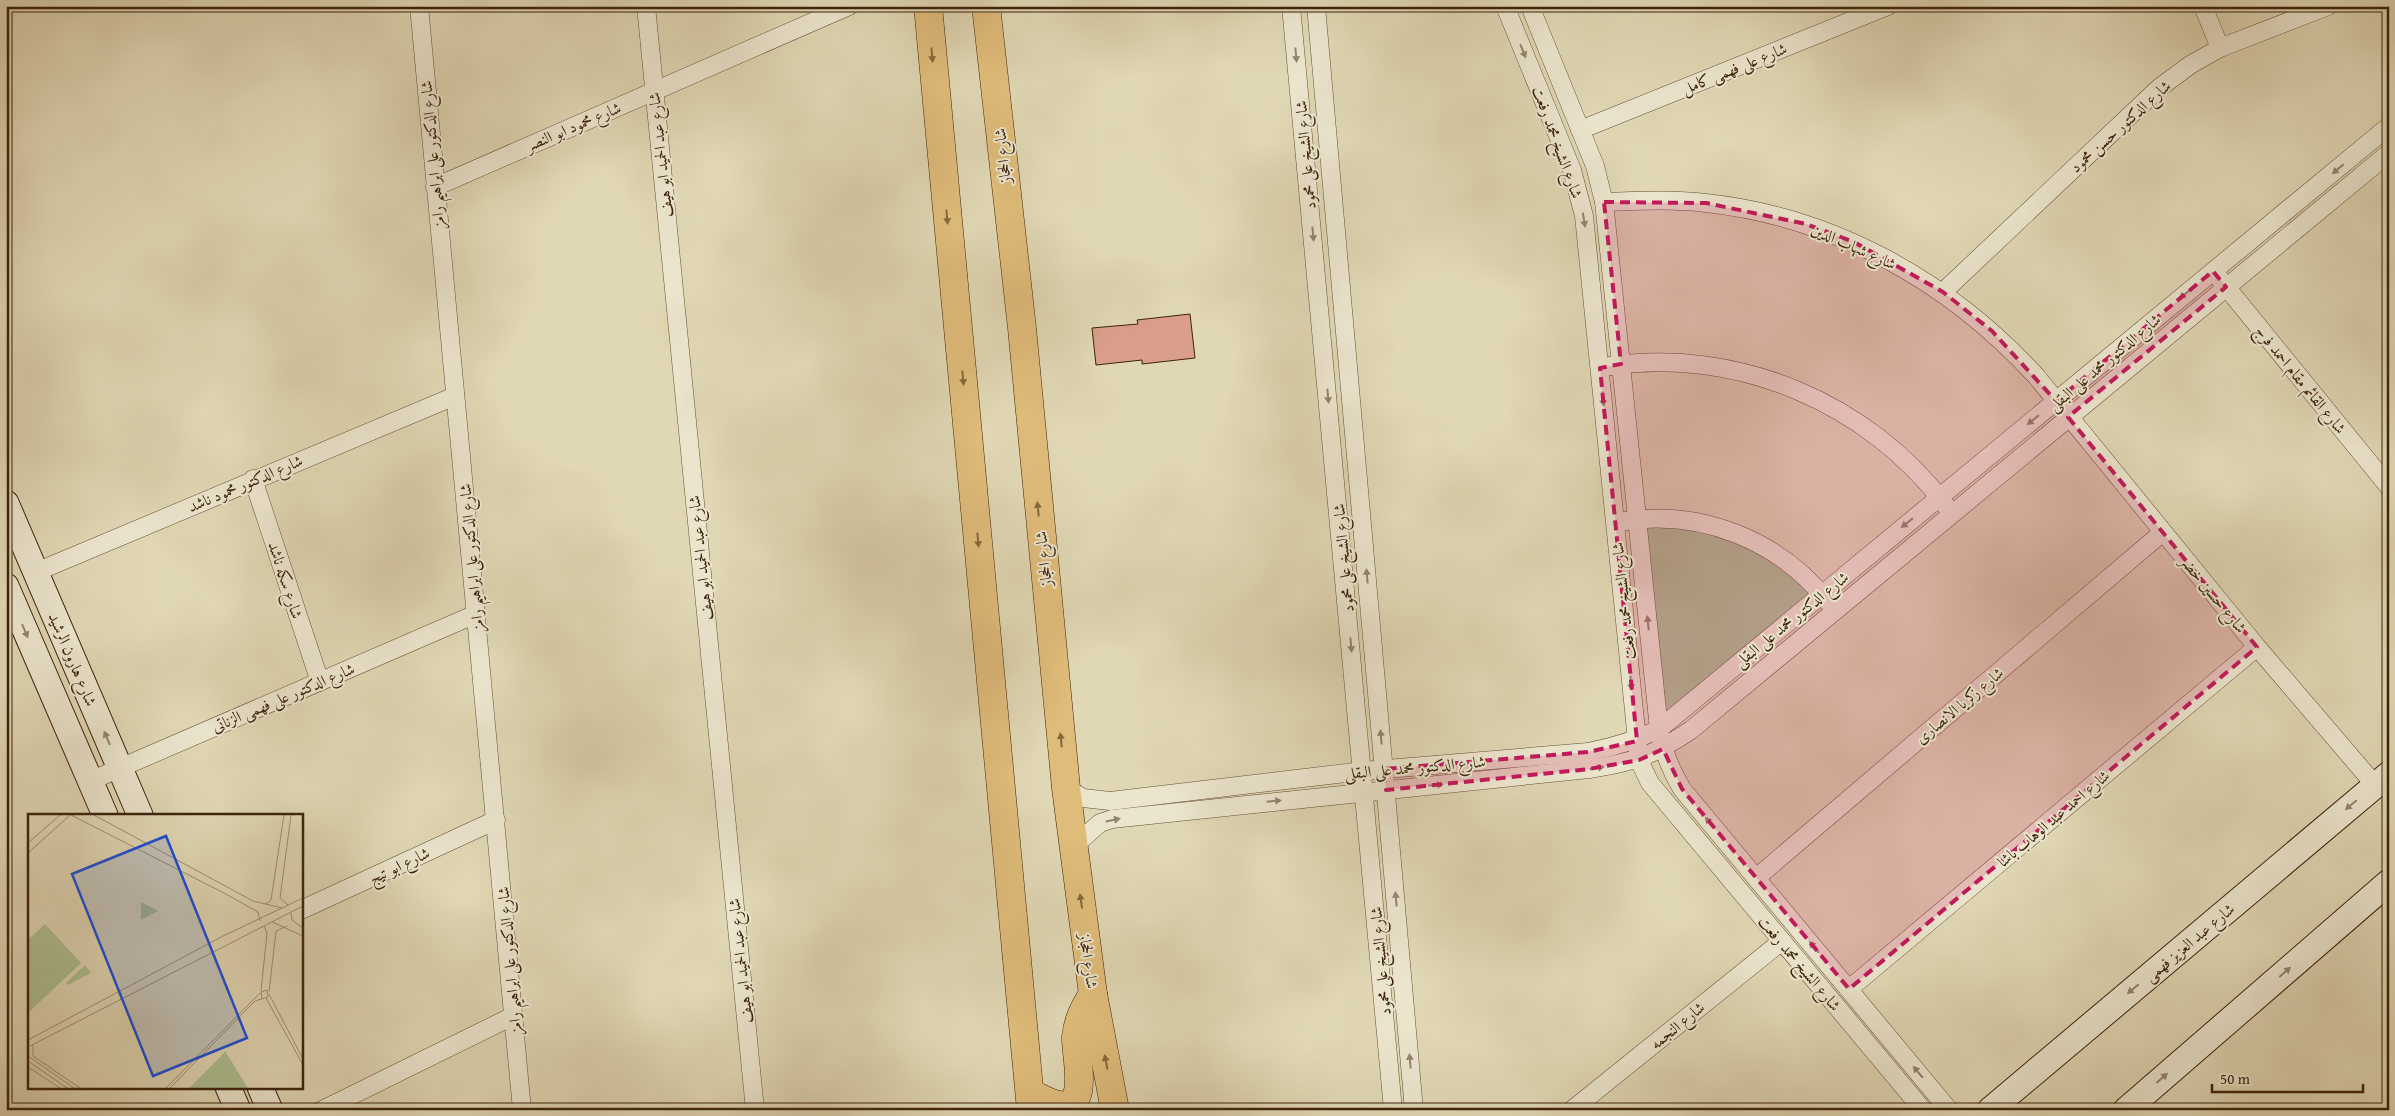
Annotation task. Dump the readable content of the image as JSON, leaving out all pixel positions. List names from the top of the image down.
{
  "streets": {
    "main road": ["شارع الحجاز", "شارع هارون الرشيد", "شارع عبد العزيز فهمى"],
    "street": [
      "شارع على فهمى كامل",
      "شارع محمود ابو النصر",
      "شارع الدكتور حسن محمود",
      "شارع الشيخ محمد رفعت",
      "شارع الدكتور على ابراهيم رامز",
      "شارع عبد الحميد ابو هيف",
      "شارع الشيخ على محمود",
      "شارع شهاب الدين",
      "شارع الدكتور محمد على البقلى",
      "شارع القائم مقام احمد فرج",
      "شارع الدكتور محمود ناشد",
      "شارع سكه ناشد",
      "شارع حسين خضر",
      "شارع الدكتور على فهمى الزناتى",
      "شارع زكريا الانصارى",
      "شارع احمد عبد الوهاب باشا",
      "شارع ابو تيج",
      "شارع النجمه"
    ]
  },
  "crossings": [
    ["شارع على فهمى كامل", "شارع الشيخ محمد رفعت"],
    ["شارع محمود ابو النصر", "شارع الدكتور على ابراهيم رامز"],
    ["شارع محمود ابو النصر", "شارع عبد الحميد ابو هيف"],
    ["شارع الدكتور حسن محمود", "شارع شهاب الدين"],
    ["شارع الشيخ محمد رفعت", "شارع شهاب الدين"],
    ["شارع الشيخ محمد رفعت", "شارع الدكتور محمد على البقلى"],
    ["شارع الشيخ محمد رفعت", "شارع زكريا الانصارى"],
    ["شارع الشيخ محمد رفعت", "شارع احمد عبد الوهاب باشا"],
    ["شارع الشيخ محمد رفعت", "شارع النجمه"],
    ["شارع الدكتور على ابراهيم رامز", "شارع الدكتور محمود ناشد"],
    ["شارع الدكتور على ابراهيم رامز", "شارع الدكتور على فهمى الزناتى"],
    ["شارع الدكتور على ابراهيم رامز", "شارع ابو تيج"],
    ["شارع الشيخ على محمود", "شارع الدكتور محمد على البقلى"],
    ["شارع الحجاز", "شارع الدكتور محمد على البقلى"],
    ["شارع شهاب الدين", "شارع الدكتور محمد على البقلى"],
    ["شارع شهاب الدين", "شارع حسين خضر"],
    ["شارع الدكتور محمد على البقلى", "شارع القائم مقام احمد فرج"],
    ["شارع الدكتور محمد على البقلى", "شارع حسين خضر"],
    ["شارع الدكتور محمود ناشد", "شارع سكه ناشد"],
    ["شارع الدكتور محمود ناشد", "شارع هارون الرشيد"],
    ["شارع سكه ناشد", "شارع الدكتور على فهمى الزناتى"],
    ["شارع حسين خضر", "شارع زكريا الانصارى"],
    ["شارع حسين خضر", "شارع احمد عبد الوهاب باشا"],
    ["شارع حسين خضر", "شارع عبد العزيز فهمى"],
    ["شارع هارون الرشيد", "شارع الدكتور على فهمى الزناتى"]
  ],
  "scale_bar": "50 m"
}
